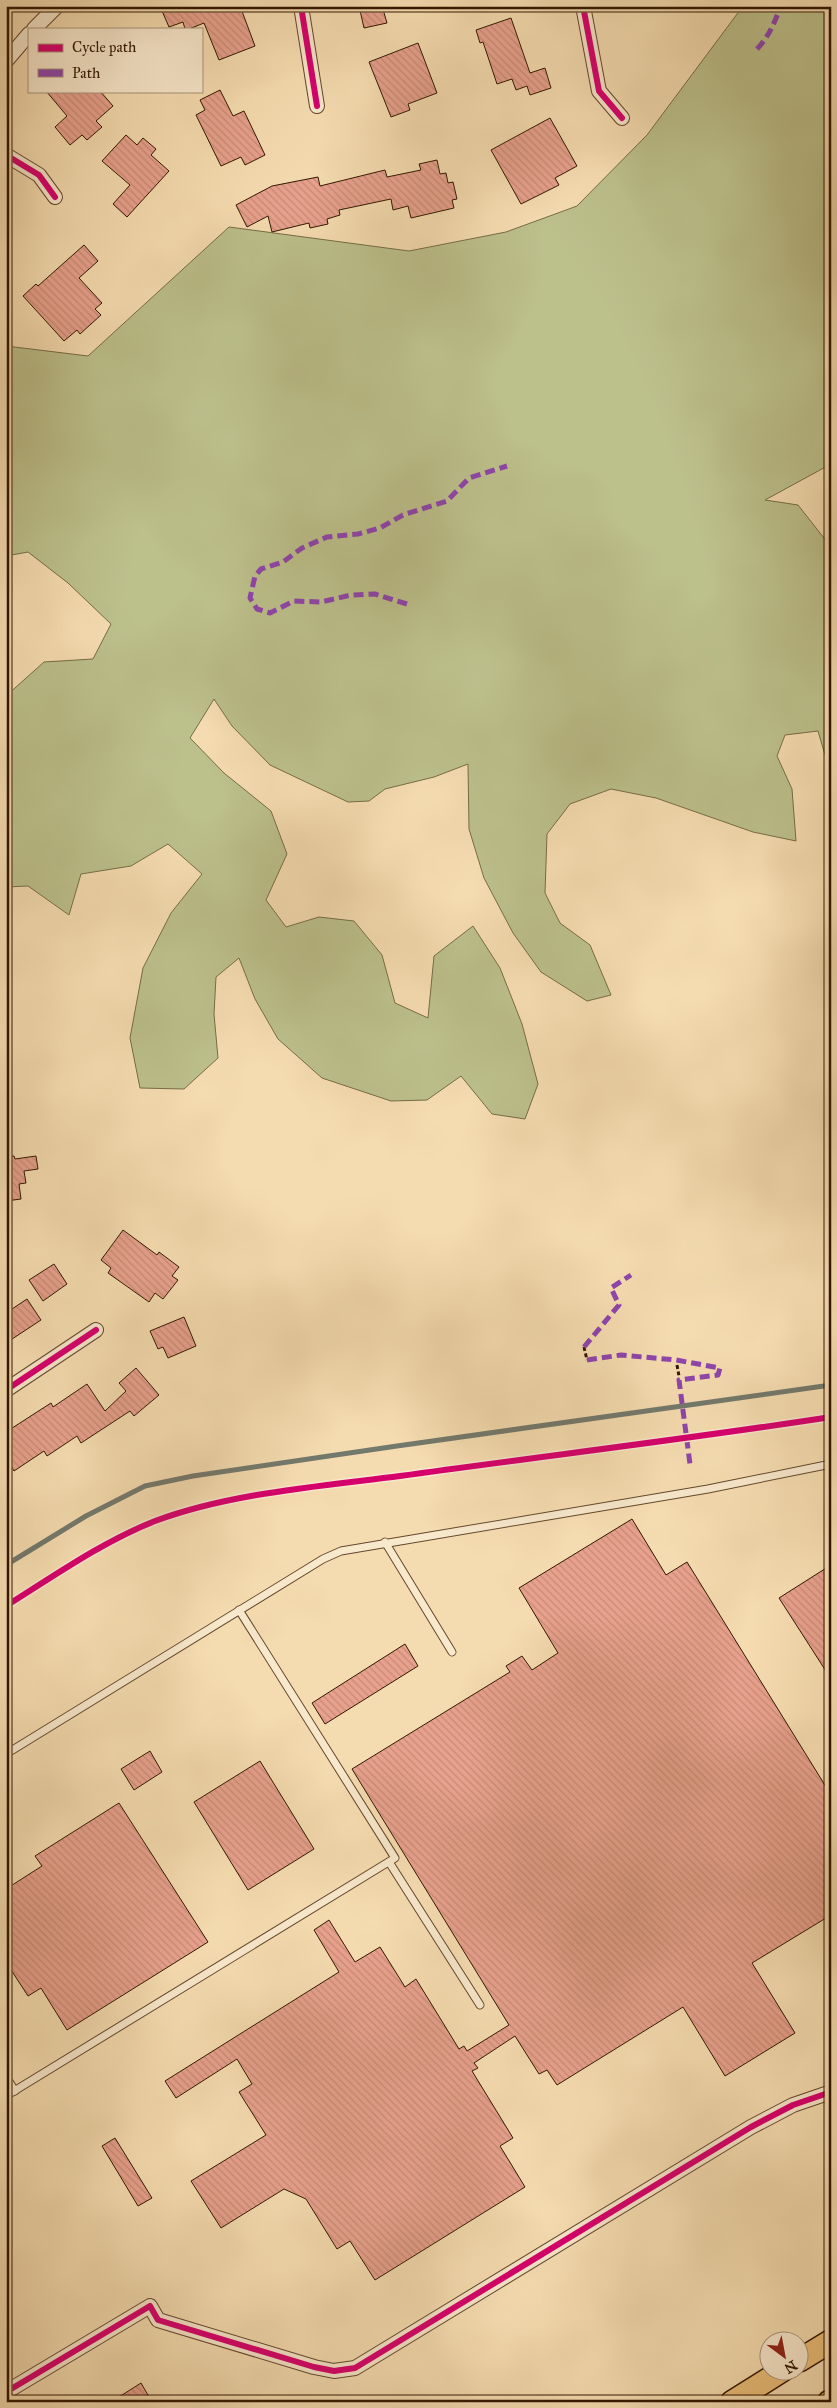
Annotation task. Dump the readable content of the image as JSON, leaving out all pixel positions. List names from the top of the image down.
{
  "legend": ["Cycle path", "Path"],
  "north": "bottom right"
}
